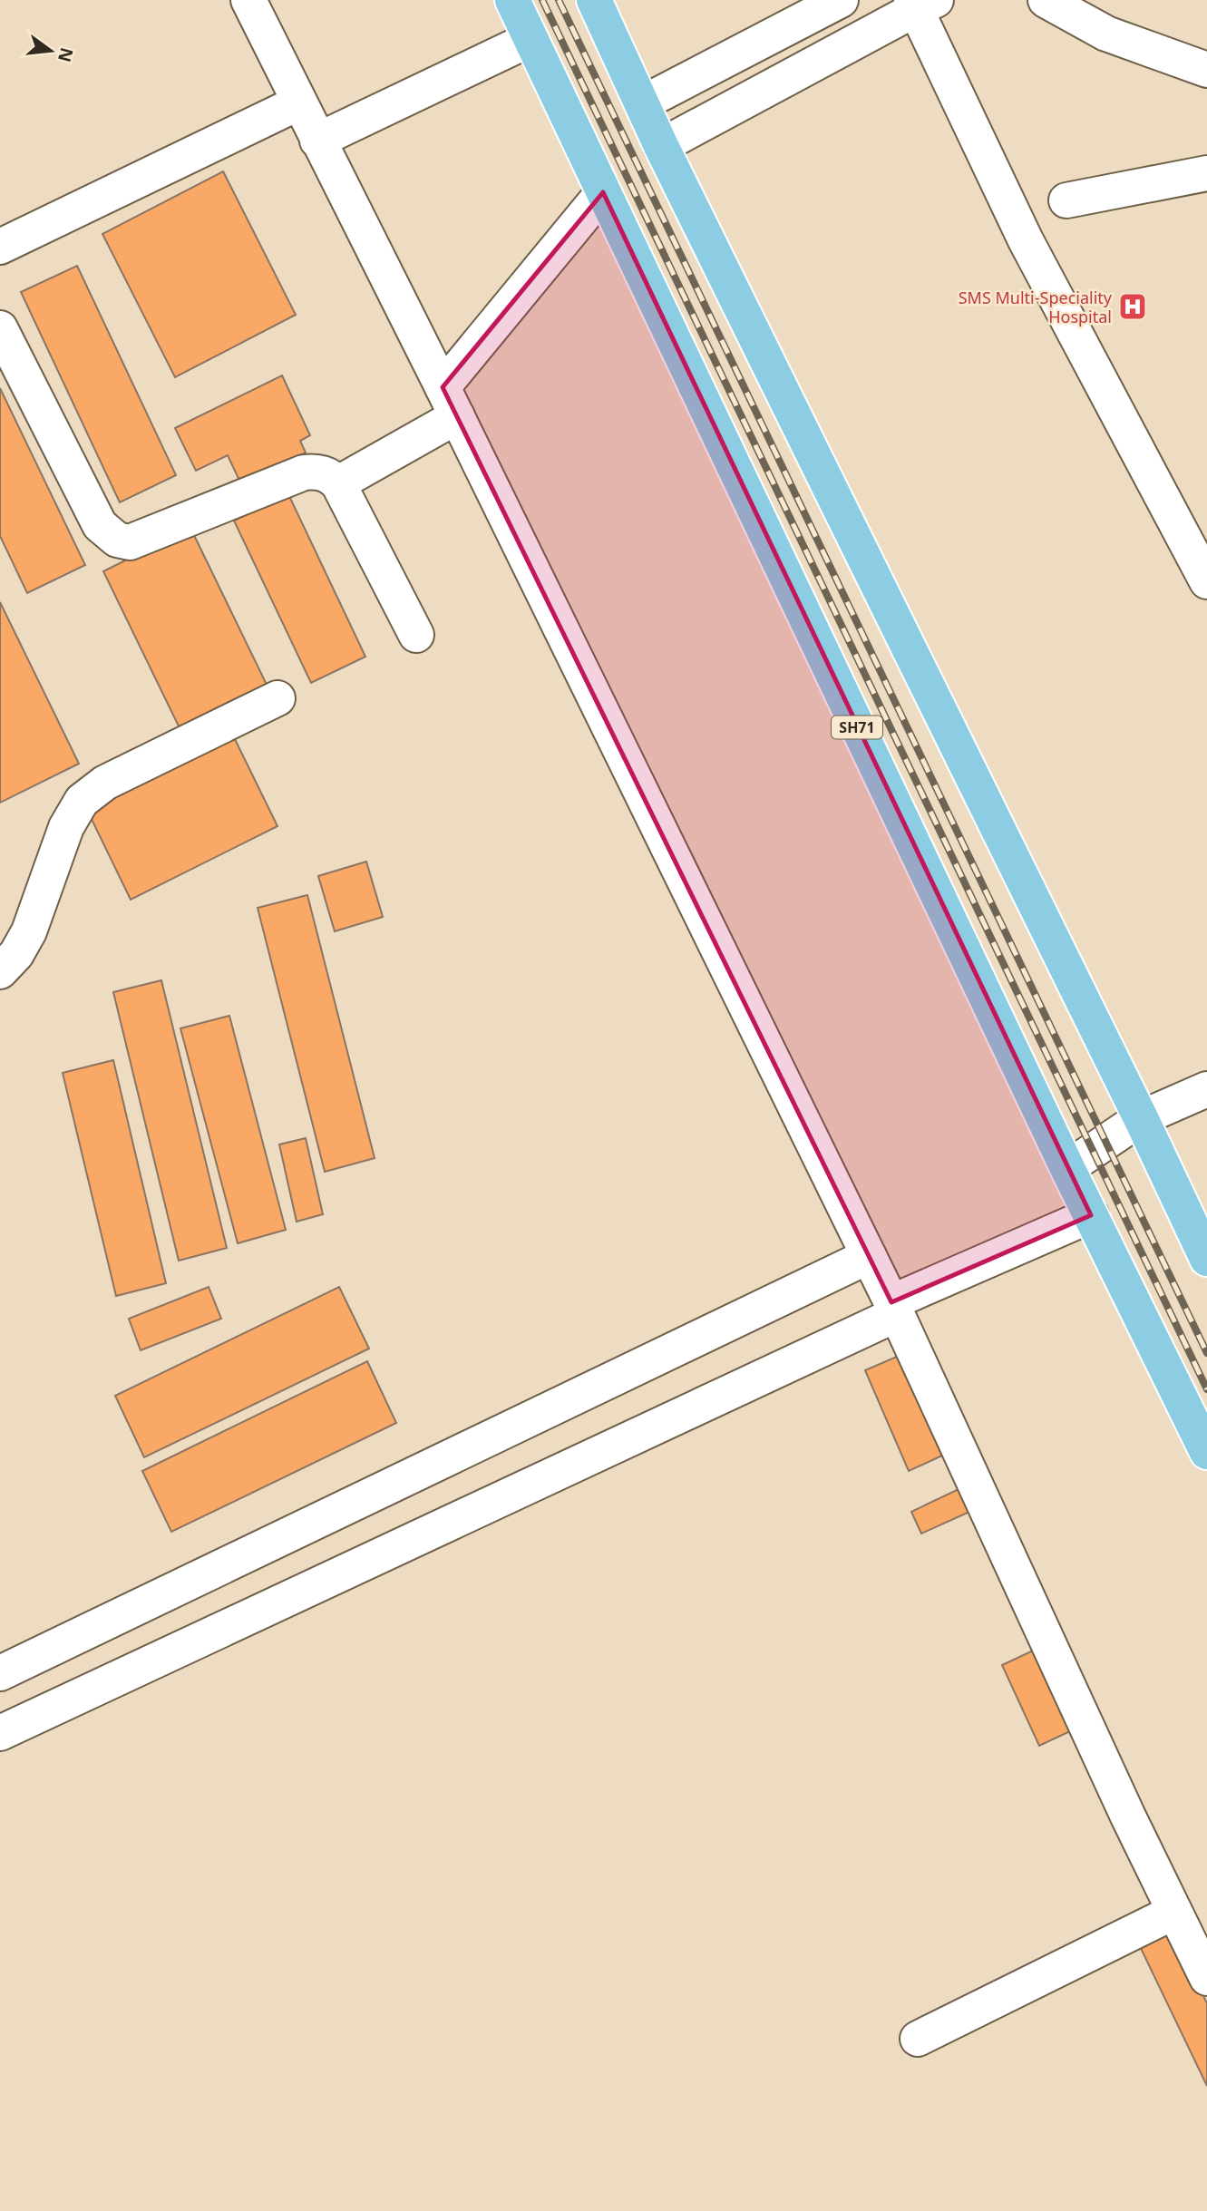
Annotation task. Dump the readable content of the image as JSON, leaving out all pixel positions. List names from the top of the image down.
{
  "streets": {
    "main road": ["SH71"]
  },
  "places": {
    "hospital": ["SMS Multi-Speciality Hospital"]
  },
  "north": "right"
}
